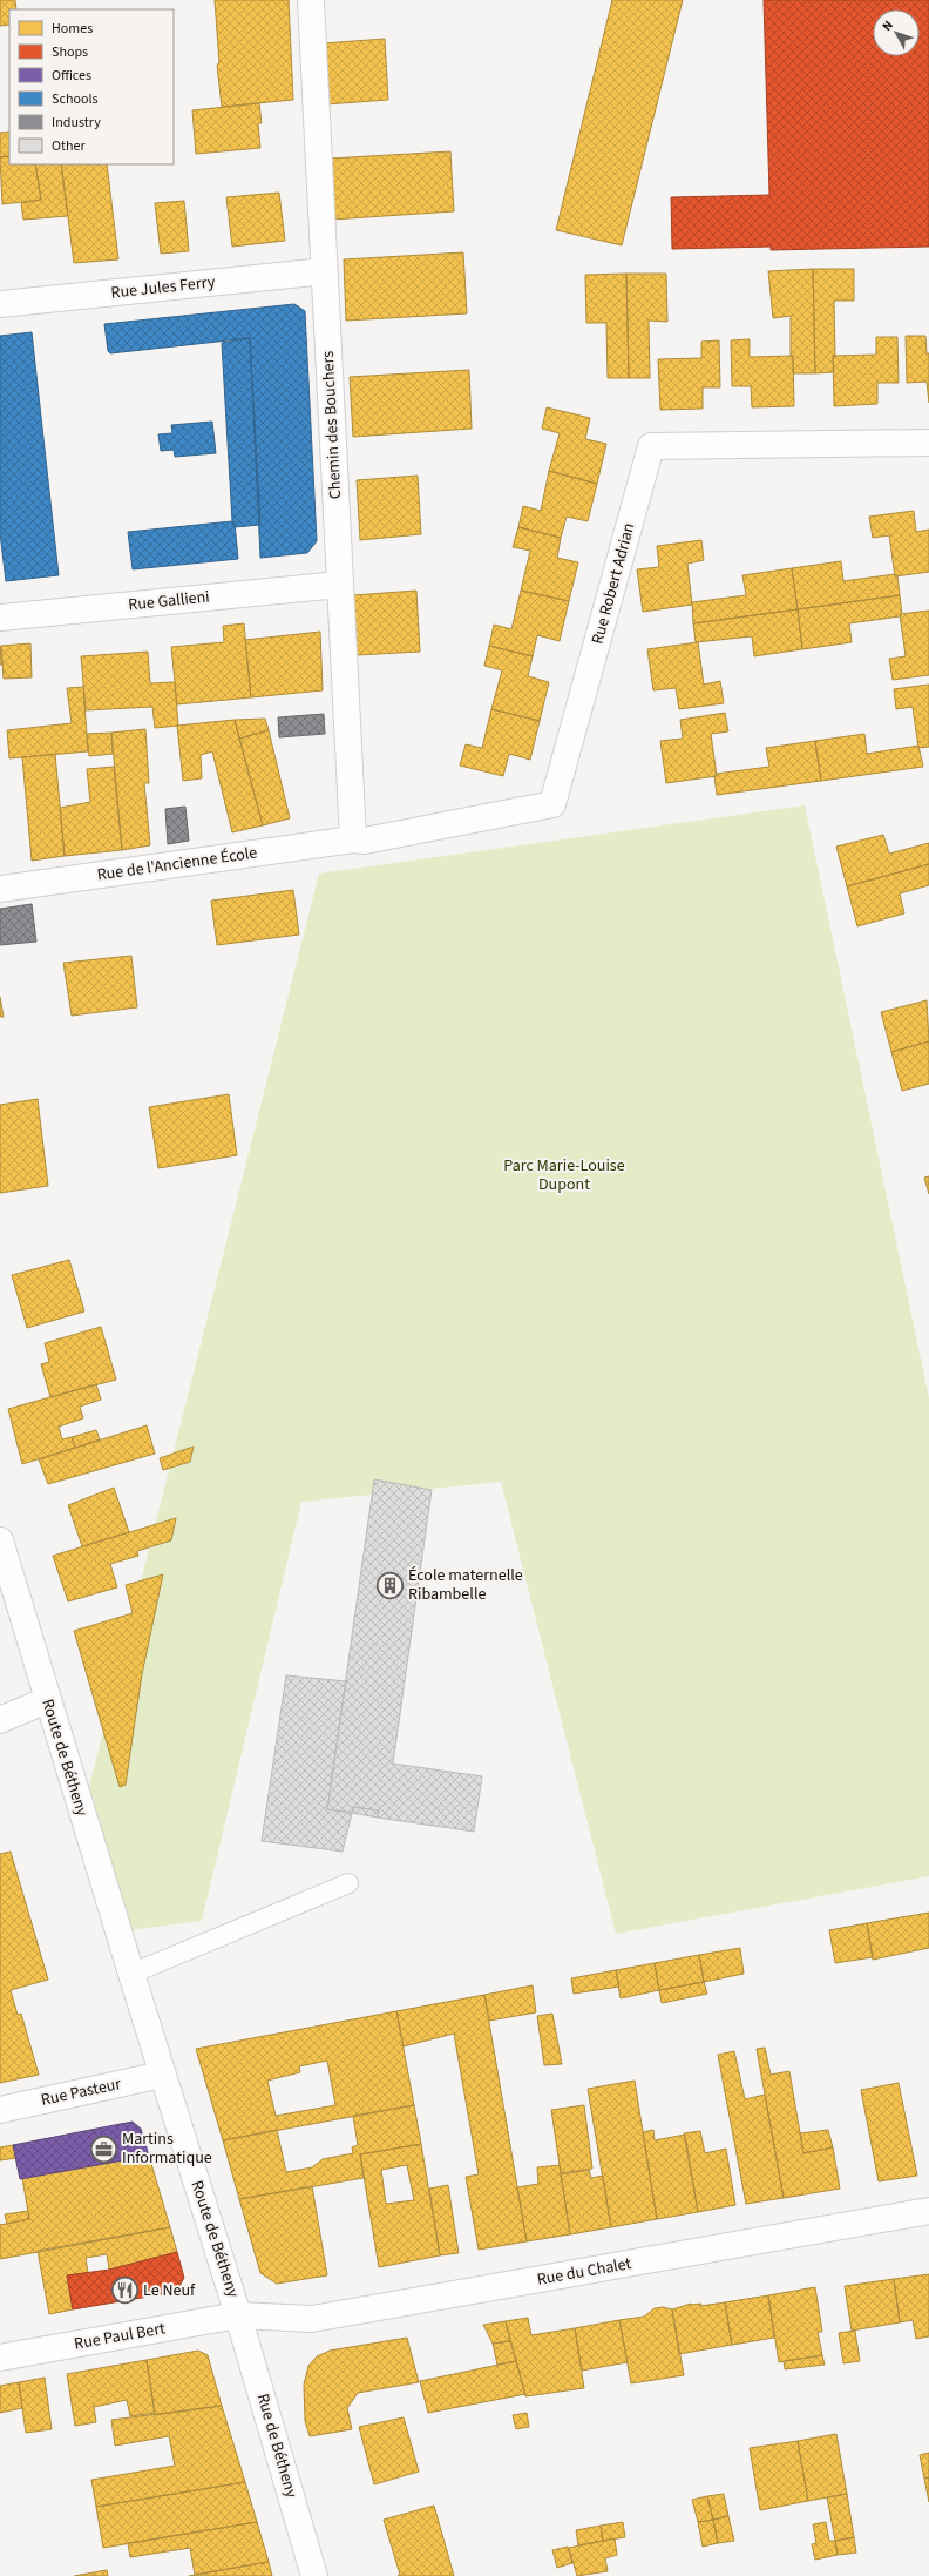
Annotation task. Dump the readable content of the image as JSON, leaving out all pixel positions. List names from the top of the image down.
{
  "streets": {
    "street": [
      "Rue Jules Ferry",
      "Chemin des Bouchers",
      "Rue Robert Adrian",
      "Rue Gallieni",
      "Rue de l'Ancienne École",
      "Route de Bétheny",
      "Rue Pasteur",
      "Rue du Chalet",
      "Rue Paul Bert",
      "Rue de Bétheny"
    ]
  },
  "crossings": [
    ["Rue Jules Ferry", "Chemin des Bouchers"],
    ["Chemin des Bouchers", "Rue Robert Adrian"],
    ["Chemin des Bouchers", "Rue Gallieni"],
    ["Chemin des Bouchers", "Rue de l'Ancienne École"],
    ["Rue Robert Adrian", "Rue de l'Ancienne École"],
    ["Route de Bétheny", "Rue Pasteur"],
    ["Route de Bétheny", "Rue du Chalet"],
    ["Route de Bétheny", "Rue Paul Bert"],
    ["Route de Bétheny", "Rue de Bétheny"],
    ["Rue du Chalet", "Rue Paul Bert"],
    ["Rue du Chalet", "Rue de Bétheny"],
    ["Rue Paul Bert", "Rue de Bétheny"]
  ],
  "parks": ["Parc Marie-Louise Dupont"],
  "places": {
    "building": ["École maternelle Ribambelle"],
    "office": ["Martins Informatique"],
    "restaurant": ["Le Neuf"]
  },
  "legend": [
    "Homes",
    "Shops",
    "Offices",
    "Schools",
    "Industry",
    "Other"
  ],
  "north": "top left"
}
